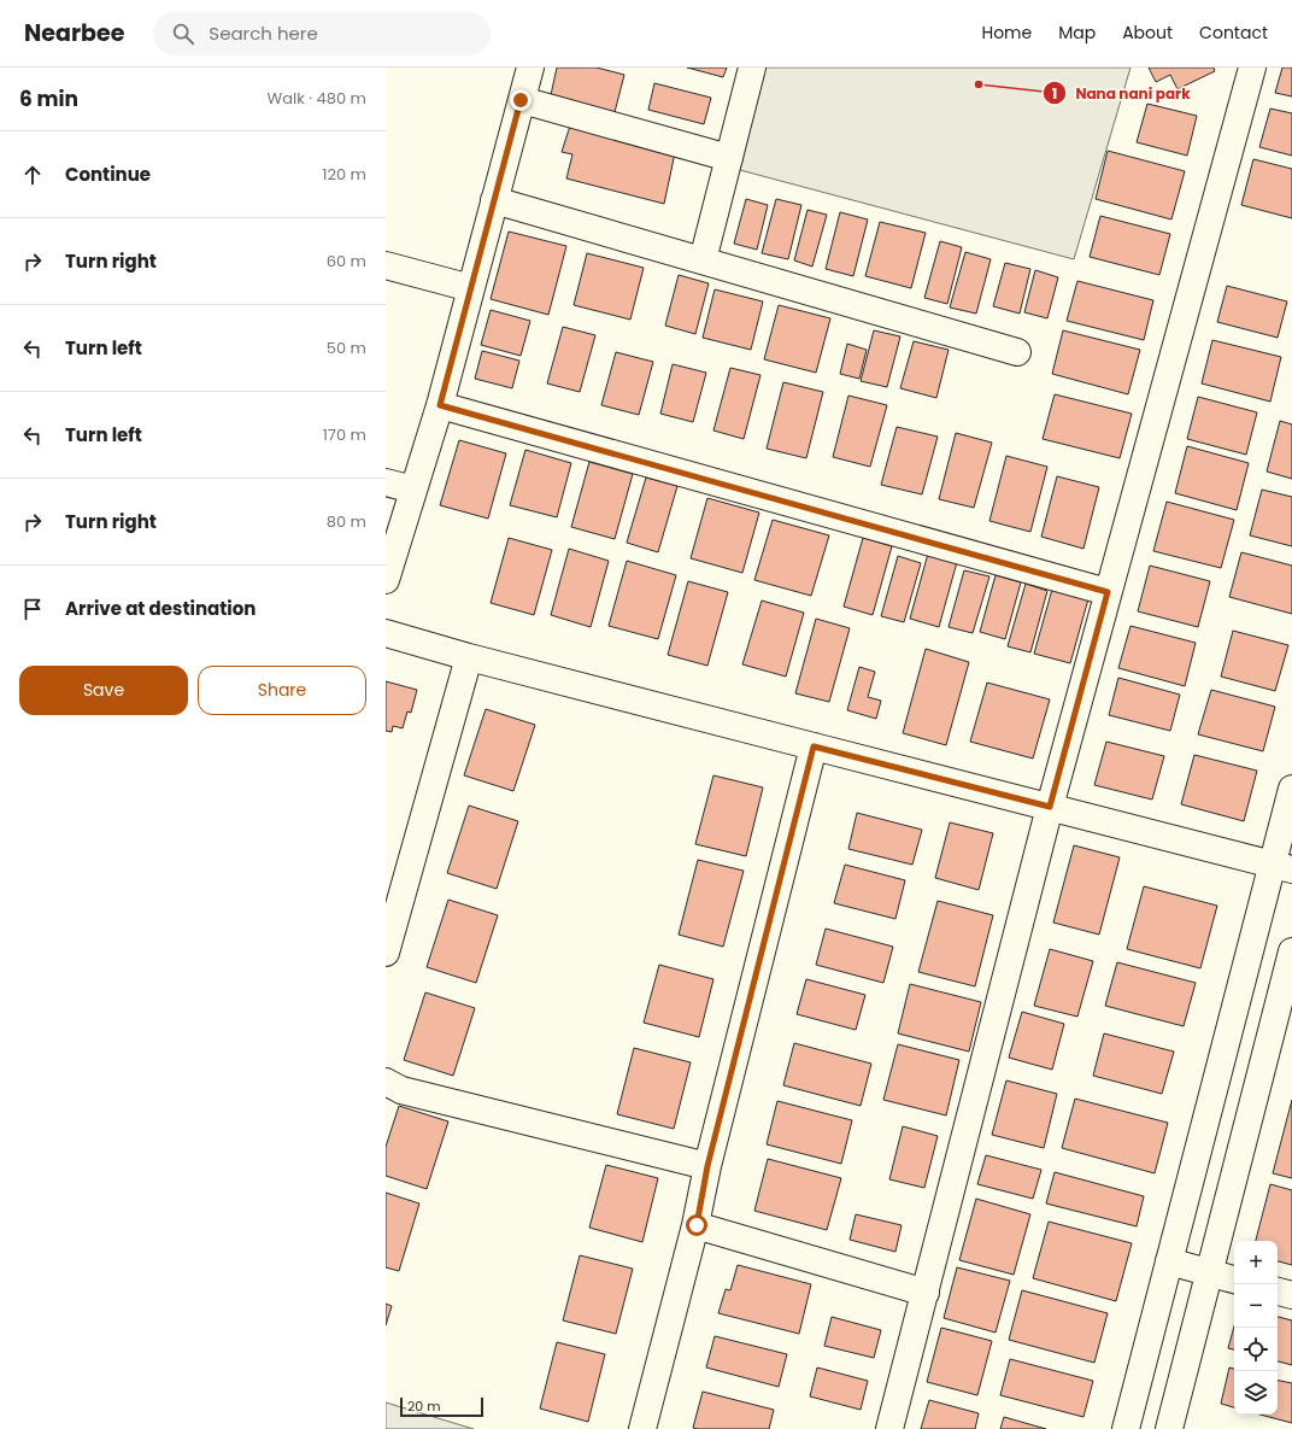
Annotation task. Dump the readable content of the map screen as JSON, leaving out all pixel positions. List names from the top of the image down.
{
  "places": ["Nana nani park"],
  "scale_bar": "20 m",
  "page": {
    "header": "Nearbee",
    "search": "Search here",
    "nav": [
      "Home",
      "Map",
      "About",
      "Contact"
    ],
    "heading": ["6 min", "Walk · 480 m"],
    "list": [
      ["Continue", "120 m"],
      ["Turn right", "60 m"],
      ["Turn left", "50 m"],
      ["Turn left", "170 m"],
      ["Turn right", "80 m"],
      "Arrive at destination"
    ],
    "buttons": ["Save", "Share"],
    "map_buttons": ["+", "−"],
    "scale": "20 m"
  }
}
